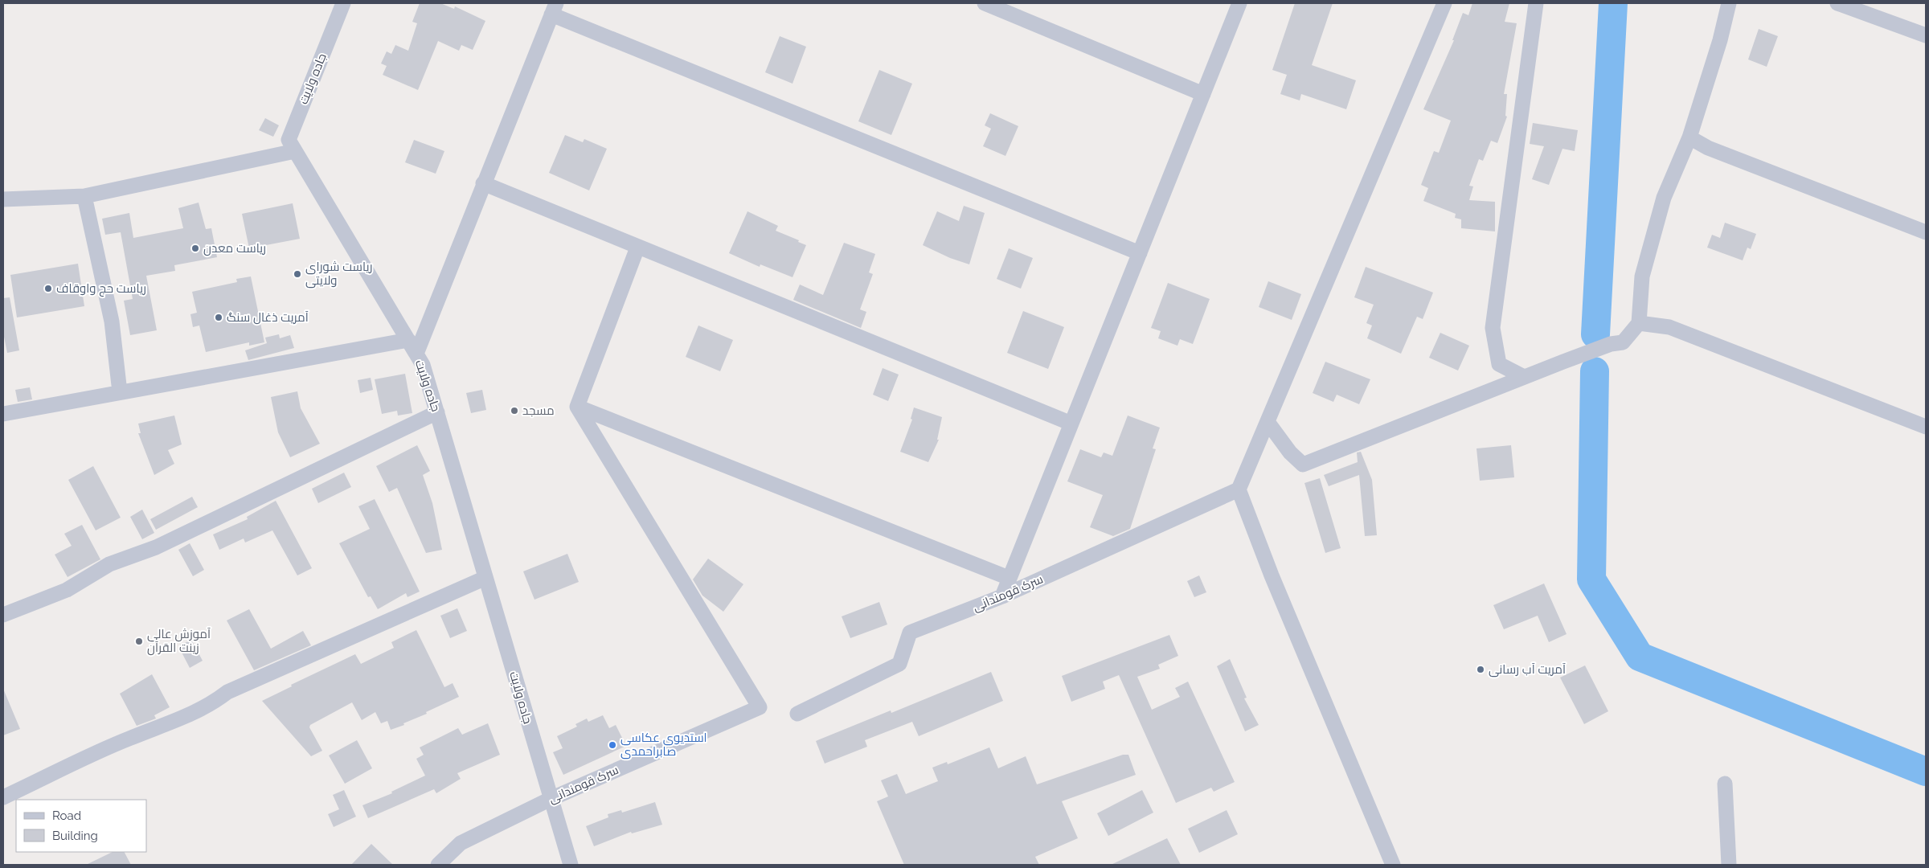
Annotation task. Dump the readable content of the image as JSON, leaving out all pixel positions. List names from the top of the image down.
{
  "streets": {
    "street": ["جاده ولایت", "سرک قومندانی"]
  },
  "crossings": [
    ["جاده ولایت", "سرک قومندانی"]
  ],
  "places": [
    "ریاست معدن",
    "ریاست شورای ولایتی",
    "ریاست حج واوقاف",
    "آمریت ذغال سنگ",
    "مسجد",
    "آموزش عالی زینت القرآن",
    "آمریت آب رسانی",
    "استدیوی عکاسی صابراحمدی"
  ],
  "legend": ["Road", "Building"]
}
